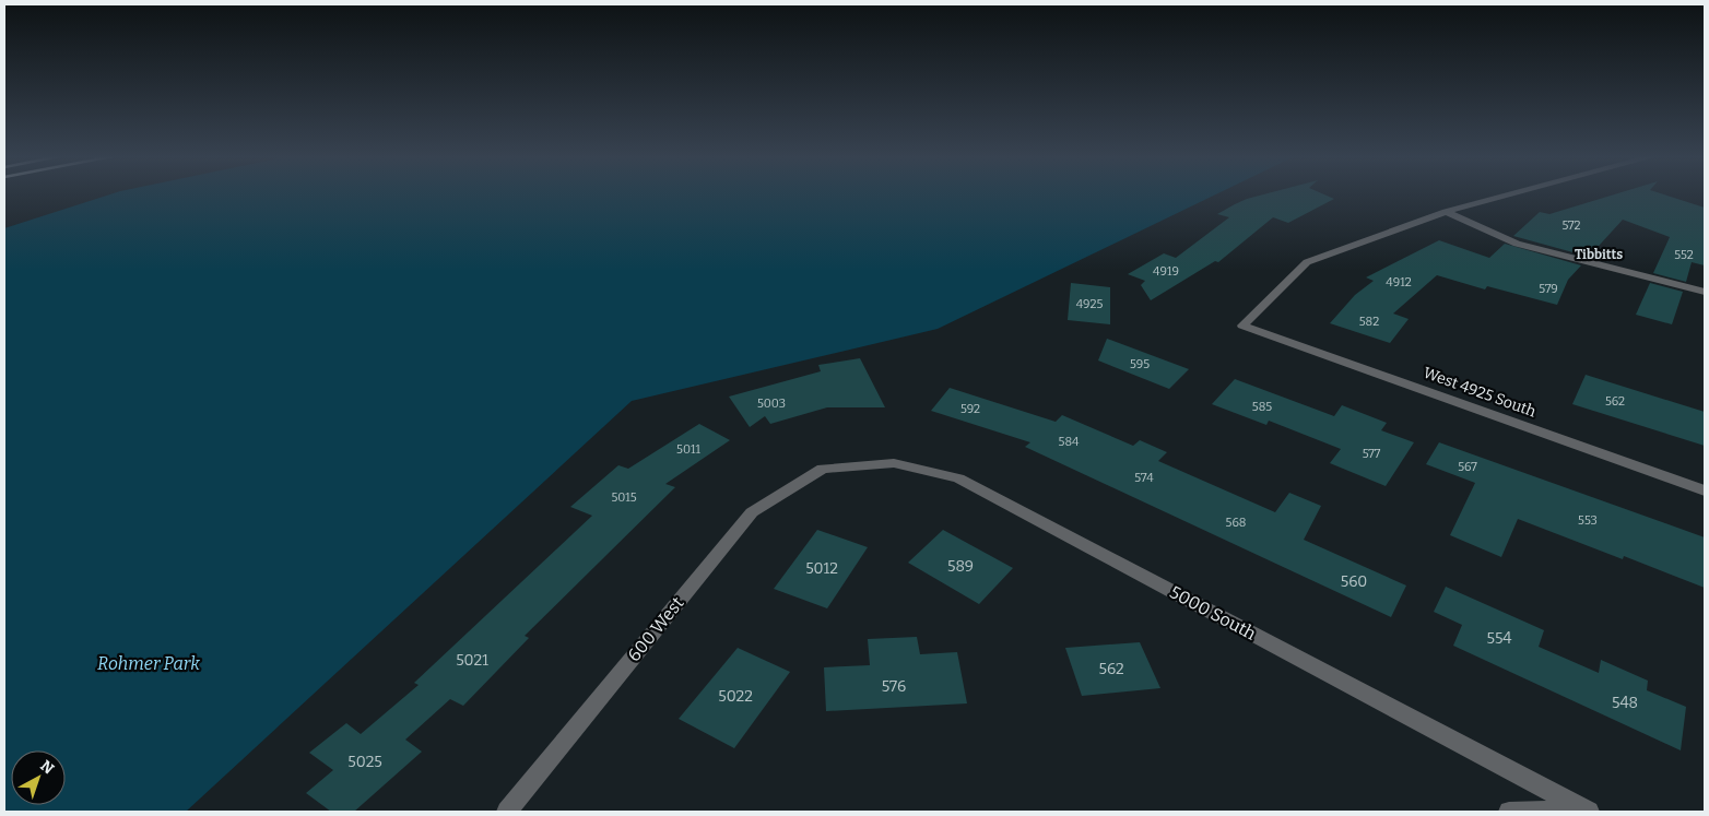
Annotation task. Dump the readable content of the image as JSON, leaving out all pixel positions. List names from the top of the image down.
{
  "streets": {
    "street": ["West 4925 South", "5000 South", "600 West"]
  },
  "crossings": [
    ["5000 South", "600 West"]
  ],
  "districts": ["Tibbitts"],
  "parks": ["Rohmer Park"],
  "house_numbers": [
    "572",
    "552",
    "4919",
    "4912",
    "579",
    "4925",
    "582",
    "595",
    "562",
    "5003",
    "585",
    "592",
    "584",
    "5011",
    "577",
    "567",
    "574",
    "5015",
    "553",
    "568",
    "589",
    "5012",
    "560",
    "554",
    "5021",
    "562",
    "576",
    "5022",
    "548",
    "5025"
  ],
  "north": "top right"
}
